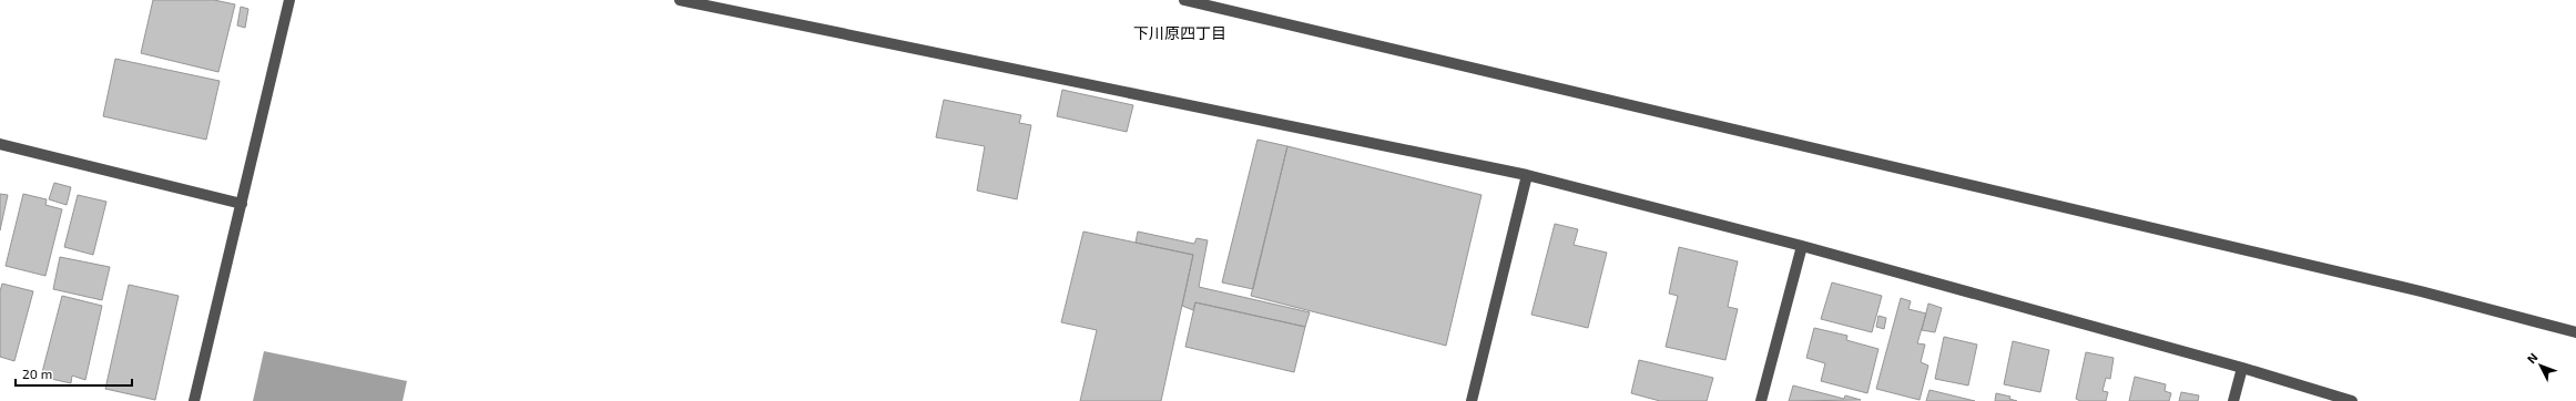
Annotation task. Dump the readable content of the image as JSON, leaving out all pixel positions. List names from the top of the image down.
{
  "districts": ["下川原四丁目"],
  "scale_bar": "20 m",
  "north": "top left"
}
